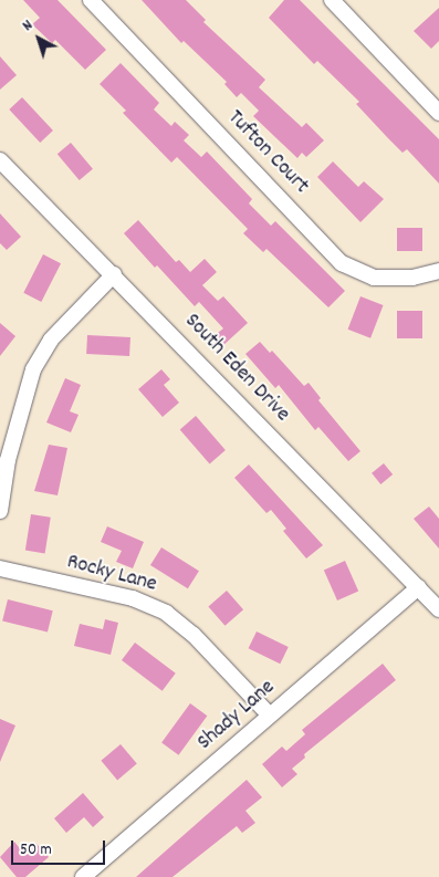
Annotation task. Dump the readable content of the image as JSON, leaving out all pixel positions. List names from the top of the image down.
{
  "streets": {
    "street": [
      "Tufton Court",
      "South Eden Drive",
      "Rocky Lane",
      "Shady Lane"
    ]
  },
  "crossings": [
    ["South Eden Drive", "Shady Lane"],
    ["Rocky Lane", "Shady Lane"]
  ],
  "scale_bar": "50 m",
  "north": "top left"
}
